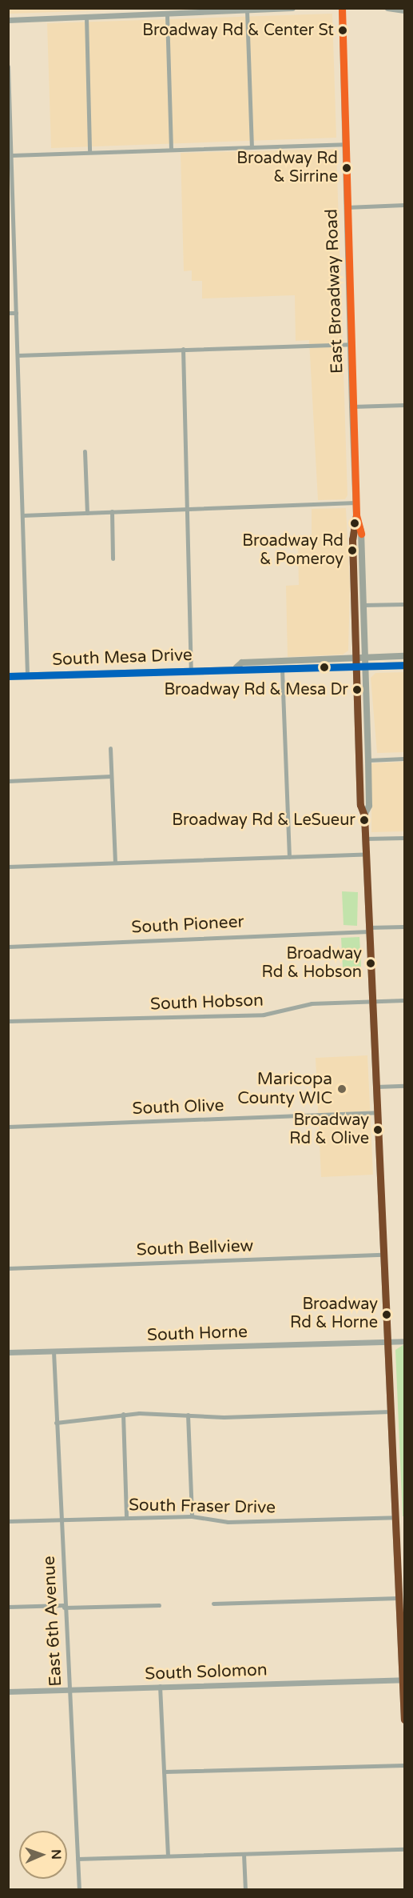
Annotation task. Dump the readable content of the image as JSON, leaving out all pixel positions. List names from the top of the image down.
{
  "streets": {
    "main road": ["East Broadway Road", "South Mesa Drive"],
    "street": [
      "South Pioneer",
      "South Hobson",
      "South Olive",
      "South Bellview",
      "South Horne",
      "South Fraser Drive",
      "East 6th Avenue",
      "South Solomon"
    ]
  },
  "crossings": [
    ["East Broadway Road", "South Mesa Drive"],
    ["East Broadway Road", "South Pioneer"],
    ["East Broadway Road", "South Hobson"],
    ["East Broadway Road", "South Olive"],
    ["East Broadway Road", "South Bellview"],
    ["East Broadway Road", "South Horne"],
    ["East Broadway Road", "South Fraser Drive"],
    ["East Broadway Road", "South Solomon"],
    ["South Horne", "East 6th Avenue"],
    ["South Fraser Drive", "East 6th Avenue"],
    ["East 6th Avenue", "South Solomon"]
  ],
  "places": [
    "Broadway Rd & Center St",
    "Broadway Rd & Sirrine",
    "Broadway Rd & Pomeroy",
    "Broadway Rd & Mesa Dr",
    "Broadway Rd & LeSueur",
    "Broadway Rd & Hobson",
    "Maricopa County WIC",
    "Broadway Rd & Olive",
    "Broadway Rd & Horne"
  ],
  "north": "right"
}
